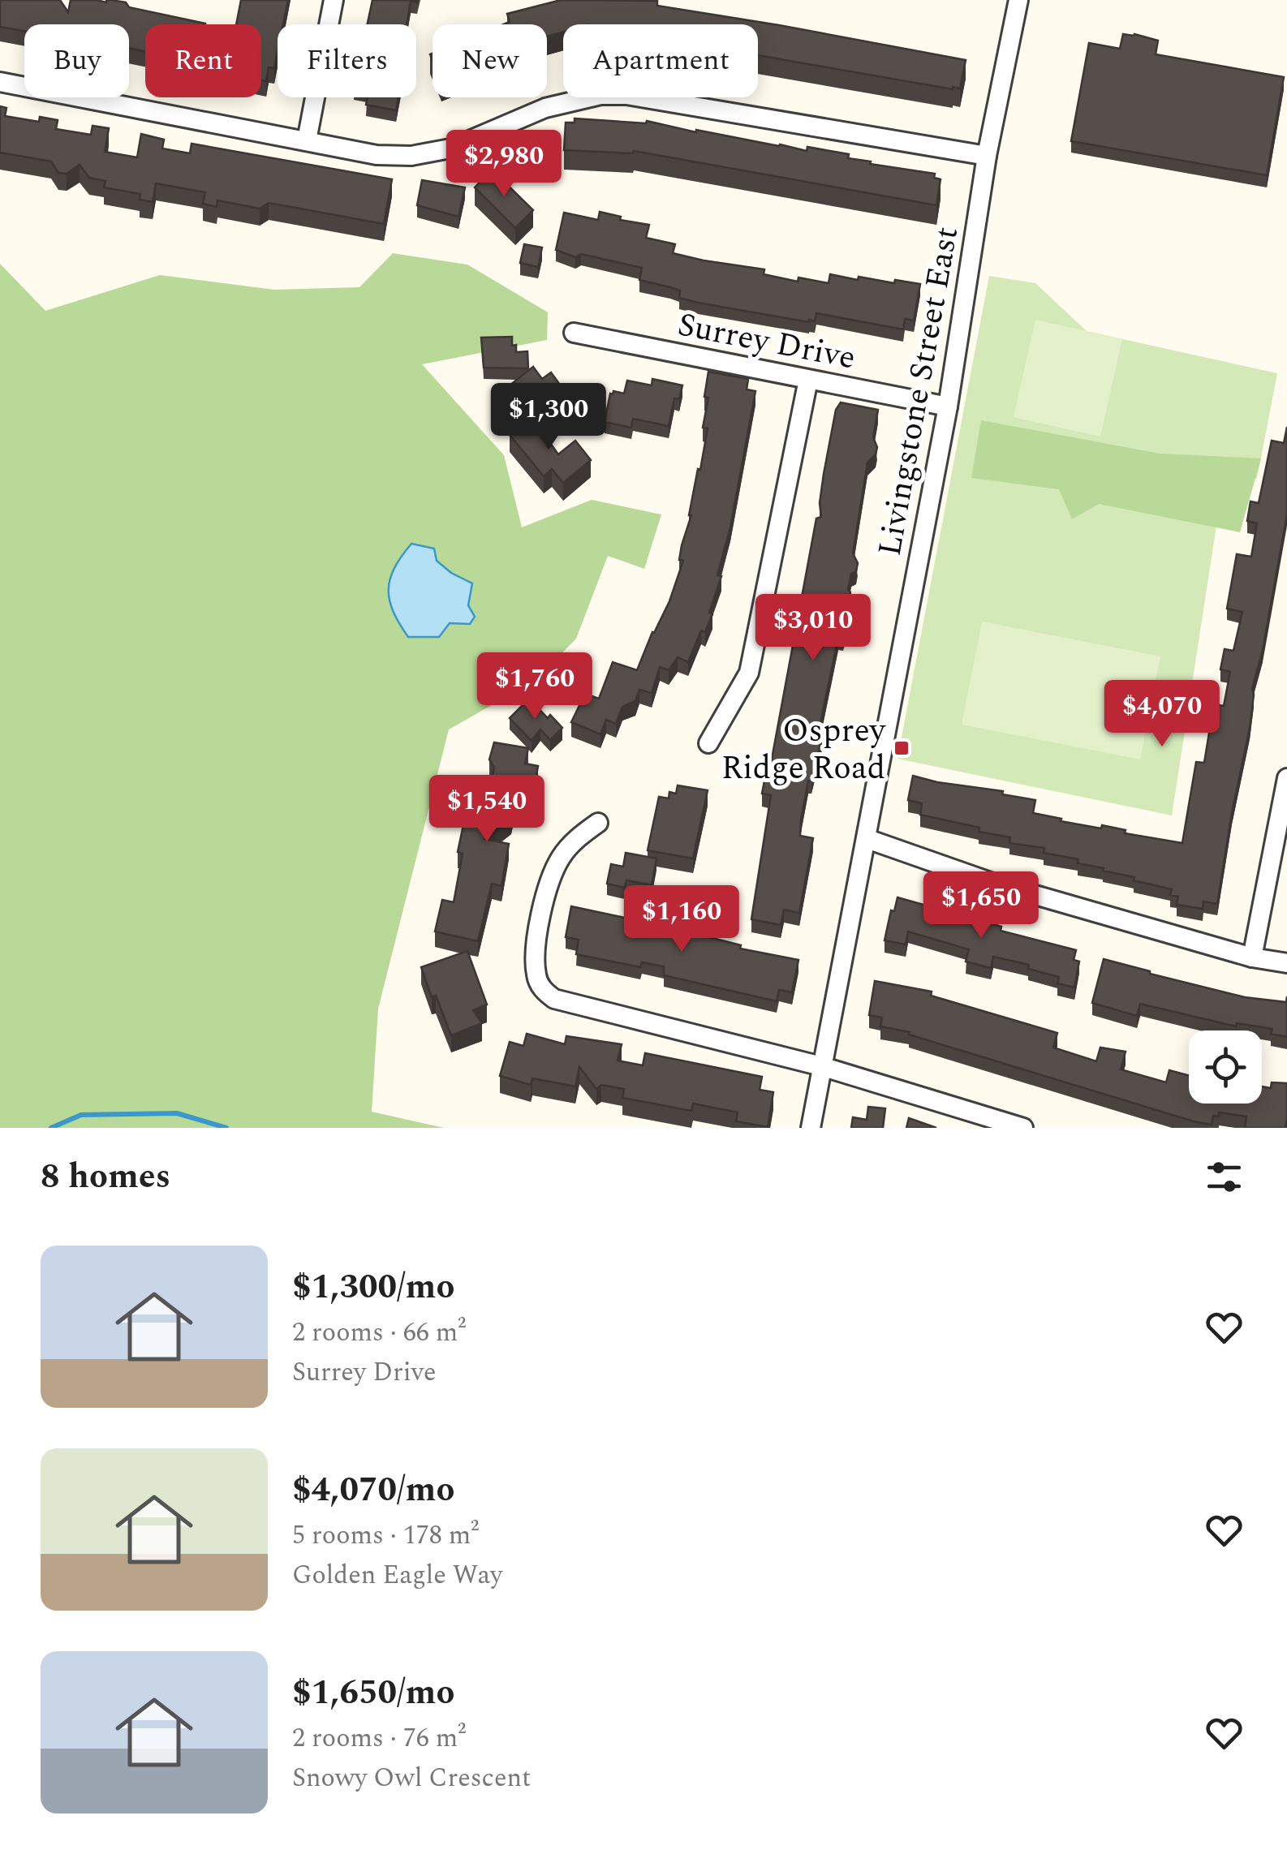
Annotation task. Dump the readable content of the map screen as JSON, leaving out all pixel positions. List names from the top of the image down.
{
  "streets": {
    "street": ["Surrey Drive", "Livingstone Street East"]
  },
  "crossings": [
    ["Surrey Drive", "Livingstone Street East"]
  ],
  "places": {
    "transit": ["Osprey Ridge Road"]
  },
  "page": {
    "chip": [
      "Buy",
      "Rent",
      "Filters",
      "New",
      "Apartment"
    ],
    "price": [
      "$2,980",
      "$1,300",
      "$3,010",
      "$1,760",
      "$4,070",
      "$1,540",
      "$1,650",
      "$1,160"
    ],
    "heading": "8 homes",
    "list": [
      {
        "name": "$1,300/mo",
        "note": "2 rooms · 66 m² · Surrey Drive"
      },
      {
        "name": "$4,070/mo",
        "note": "5 rooms · 178 m² · Golden Eagle Way"
      },
      {
        "name": "$1,650/mo",
        "note": "2 rooms · 76 m² · Snowy Owl Crescent"
      }
    ]
  }
}
